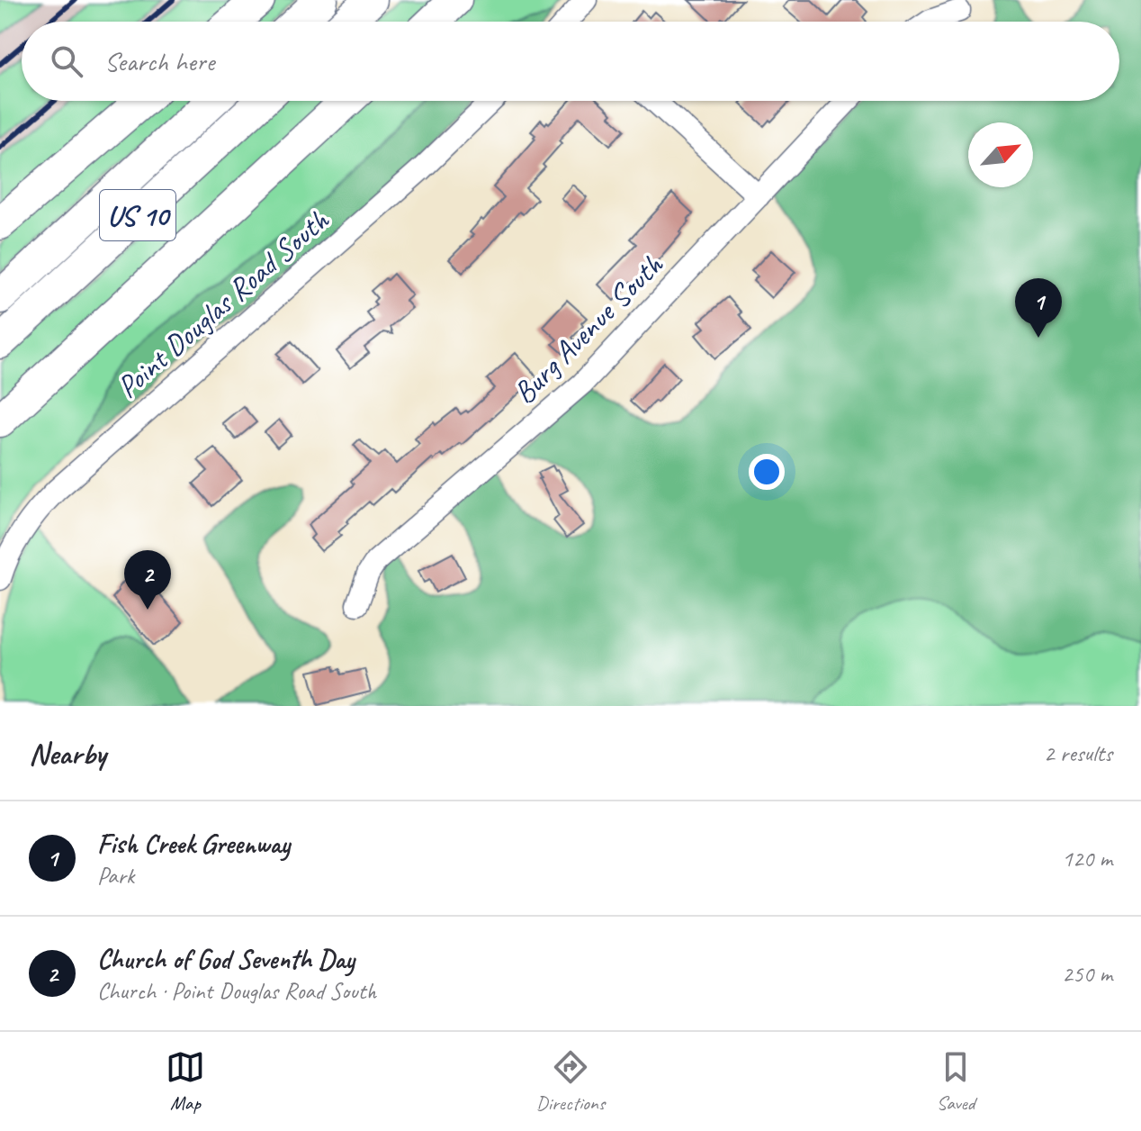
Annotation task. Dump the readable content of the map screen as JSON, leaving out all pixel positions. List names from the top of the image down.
{
  "streets": {
    "highway": ["US 10"],
    "street": ["Point Douglas Road South", "Burg Avenue South"]
  },
  "north": "top right",
  "page": {
    "search": "Search here",
    "pins": ["1", "2"],
    "heading": ["Nearby", "2 results"],
    "list": [
      {
        "mark": "1",
        "name": "Fish Creek Greenway",
        "note": "Park",
        "value": "120 m"
      },
      {
        "mark": "2",
        "name": "Church of God Seventh Day",
        "note": "Church · Point Douglas Road South",
        "value": "250 m"
      }
    ],
    "nav": ["Map", "Directions", "Saved"]
  }
}
